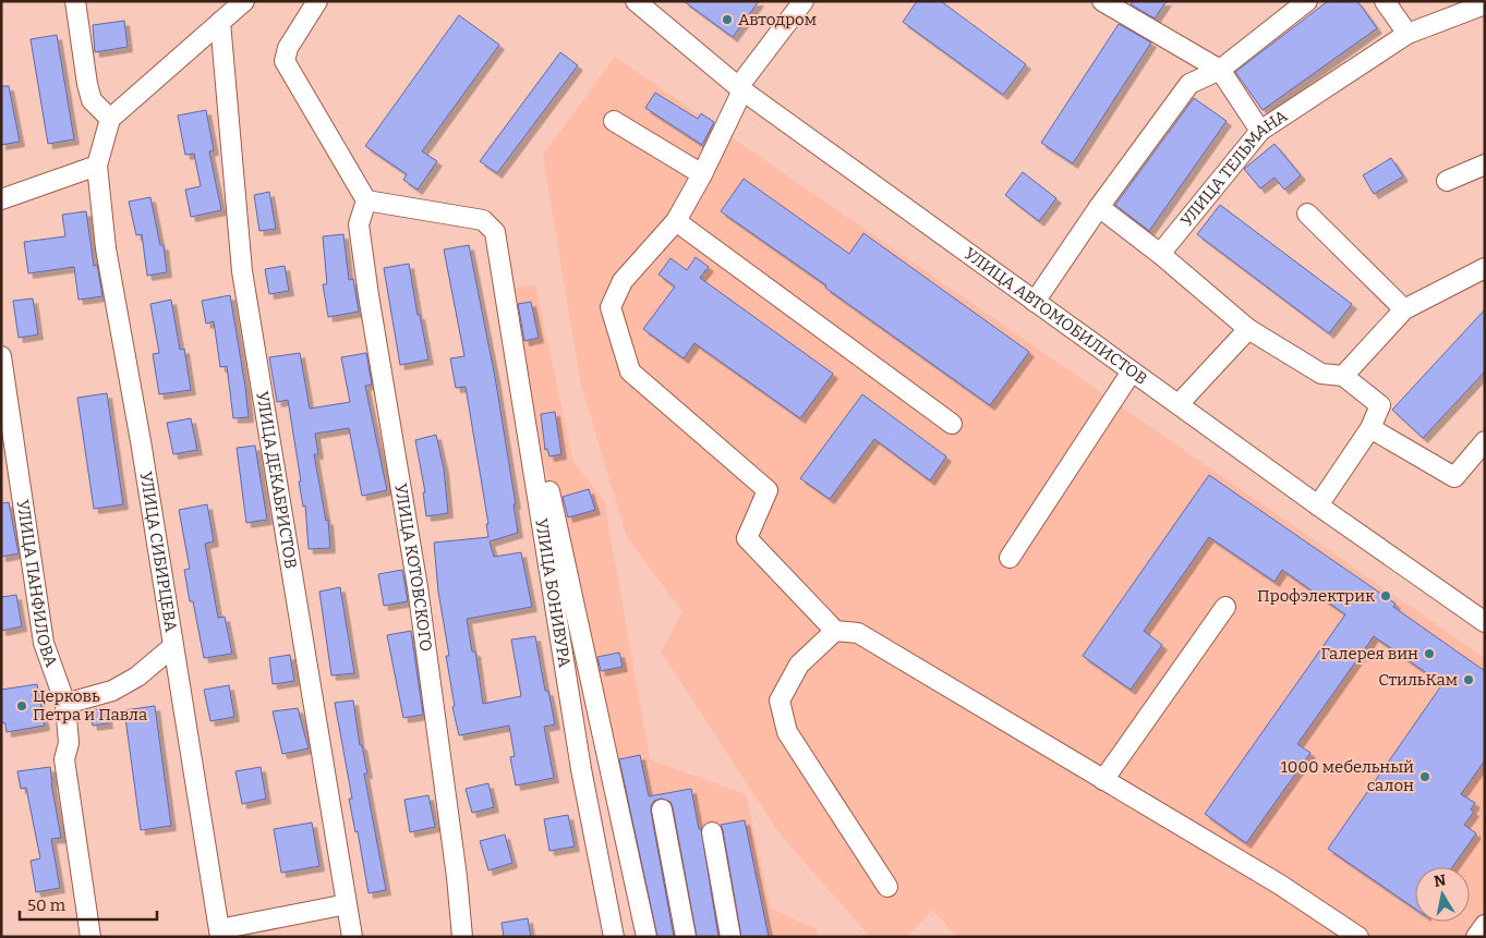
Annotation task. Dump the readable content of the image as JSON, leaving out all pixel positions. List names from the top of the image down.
{
  "streets": {
    "street": [
      "УЛИЦА ТЕЛЬМАНА",
      "УЛИЦА АВТОМОБИЛИСТОВ",
      "УЛИЦА ДЕКАБРИСТОВ",
      "УЛИЦА СИБИРЦЕВА",
      "УЛИЦА КОТОВСКОГО",
      "УЛИЦА ПАНФИЛОВА",
      "УЛИЦА БОНИВУРА"
    ]
  },
  "crossings": [
    ["УЛИЦА КОТОВСКОГО", "УЛИЦА БОНИВУРА"]
  ],
  "places": [
    "Автодром",
    "Профэлектрик",
    "Галерея вин",
    "СтильКам",
    "Церковь Петра и Павла",
    "1000 мебельный салон"
  ],
  "scale_bar": "50 m",
  "north": "top"
}
